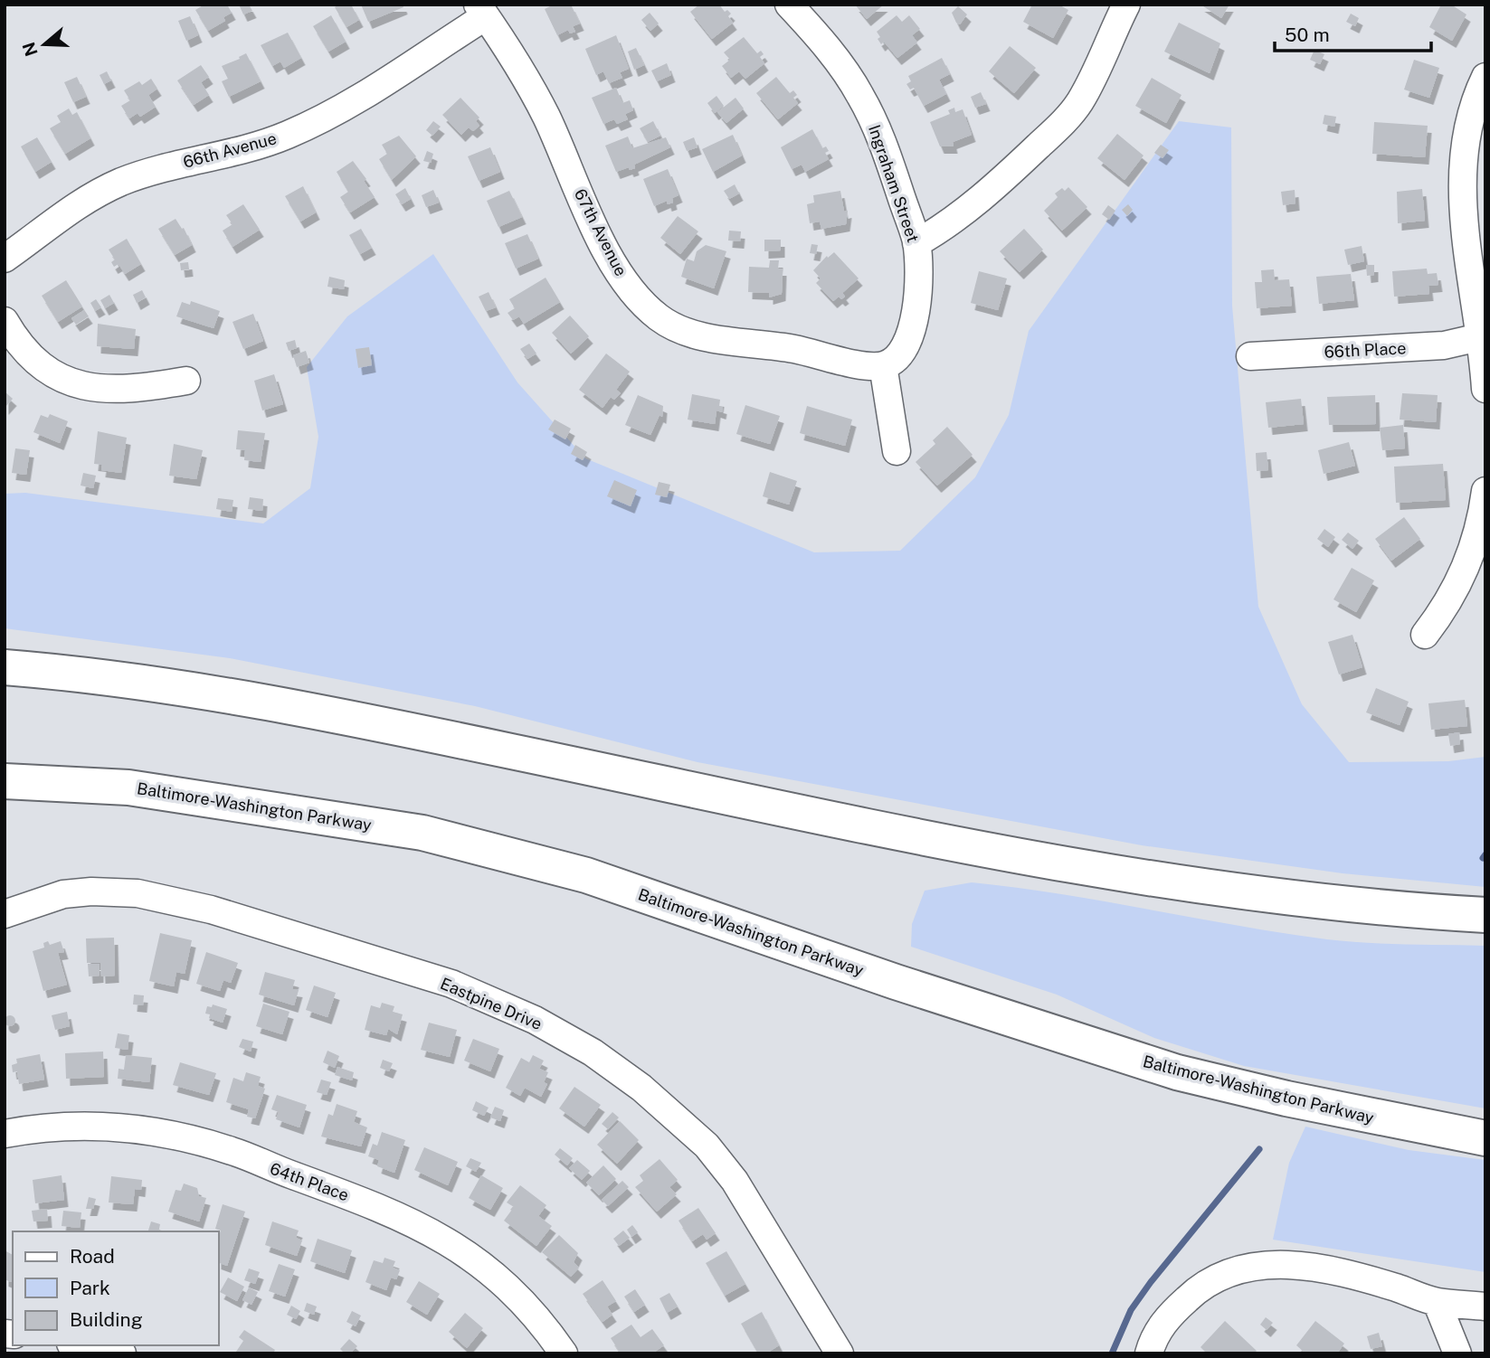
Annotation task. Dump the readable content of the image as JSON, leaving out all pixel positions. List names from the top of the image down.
{
  "streets": {
    "highway": ["Baltimore-Washington Parkway"],
    "street": [
      "66th Avenue",
      "Ingraham Street",
      "67th Avenue",
      "66th Place",
      "Eastpine Drive",
      "64th Place"
    ]
  },
  "crossings": [
    ["66th Avenue", "67th Avenue"],
    ["Ingraham Street", "67th Avenue"]
  ],
  "legend": ["Road", "Park", "Building"],
  "scale_bar": "50 m",
  "north": "left"
}
